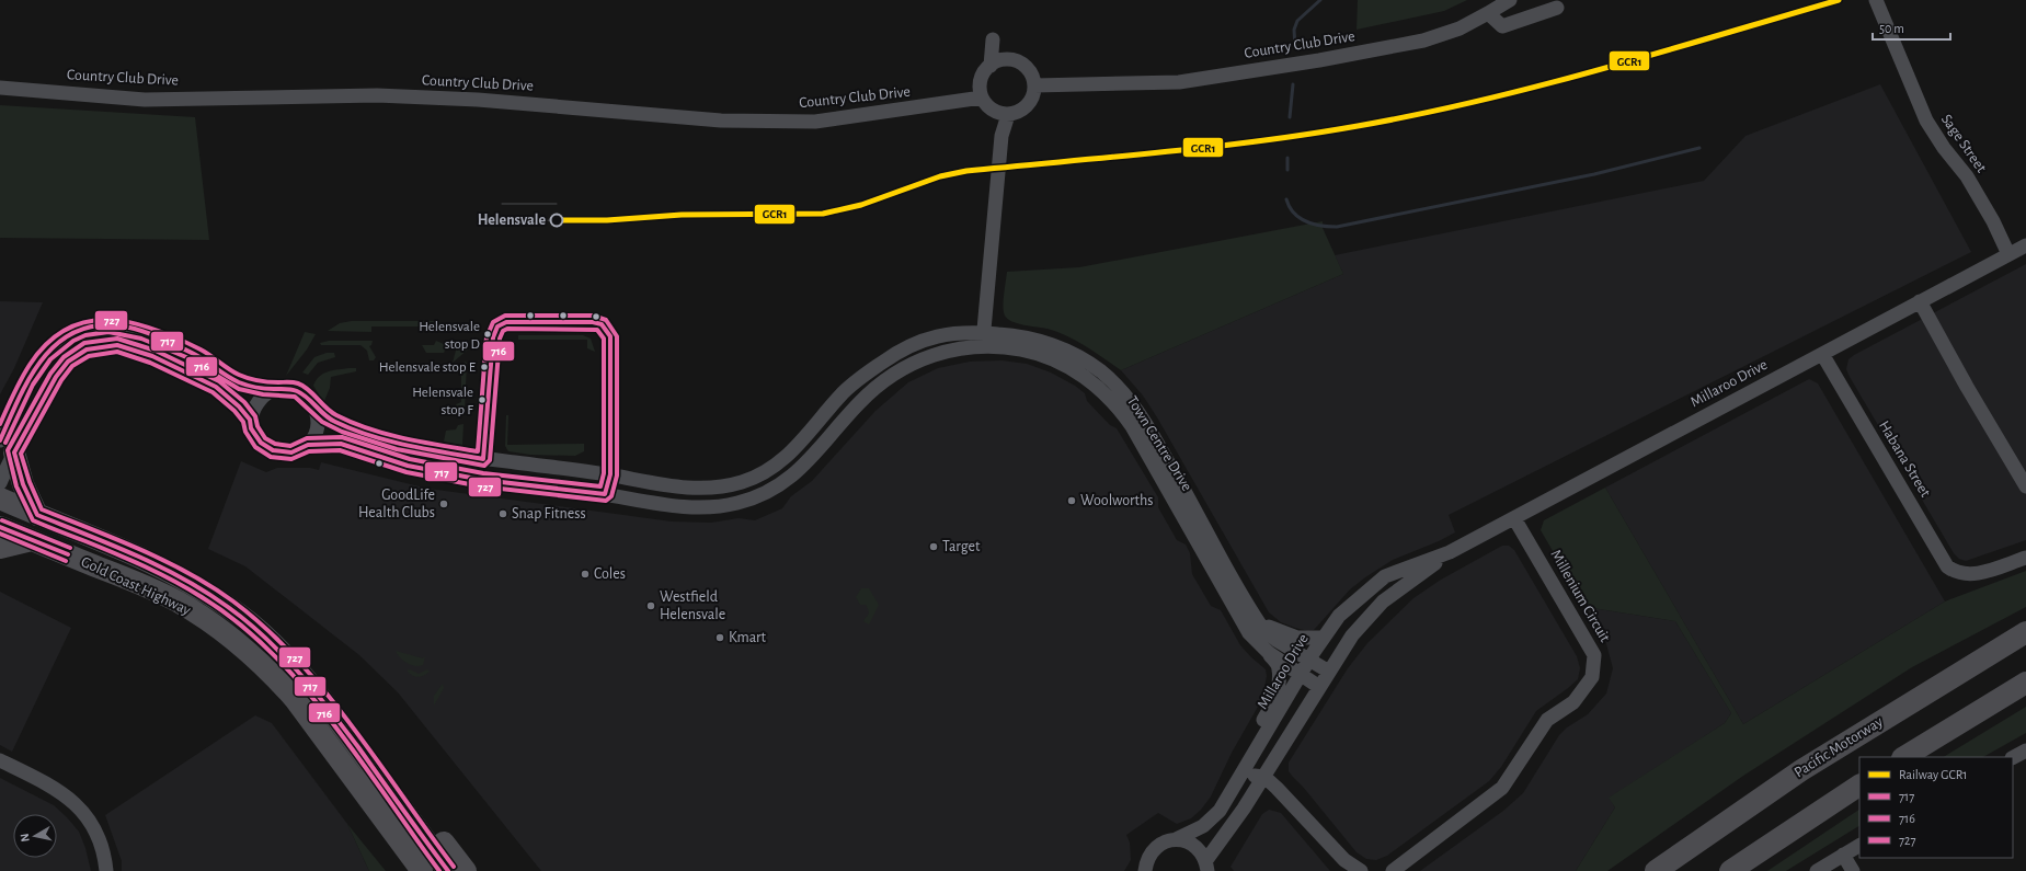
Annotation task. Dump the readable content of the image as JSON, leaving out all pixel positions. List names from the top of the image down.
{
  "streets": {
    "highway": ["Gold Coast Highway", "Pacific Motorway"],
    "street": [
      "Country Club Drive",
      "Sage Street",
      "Millaroo Drive",
      "Town Centre Drive",
      "Habana Street",
      "Millenium Circuit"
    ]
  },
  "crossings": [
    ["Sage Street", "Millaroo Drive"],
    ["Millaroo Drive", "Town Centre Drive"],
    ["Millaroo Drive", "Habana Street"],
    ["Millaroo Drive", "Millenium Circuit"]
  ],
  "places": [
    "Helensvale",
    "Helensvale stop D",
    "Helensvale stop E",
    "Helensvale stop F",
    "Woolworths",
    "GoodLife Health Clubs",
    "Snap Fitness",
    "Target",
    "Coles",
    "Westfield Helensvale",
    "Kmart"
  ],
  "lines": [
    "rail line GCR1",
    "transit line 727",
    "transit line 717",
    "transit line 716"
  ],
  "legend": [
    "Railway GCR1",
    "717",
    "716",
    "727"
  ],
  "scale_bar": "50 m",
  "north": "left"
}
